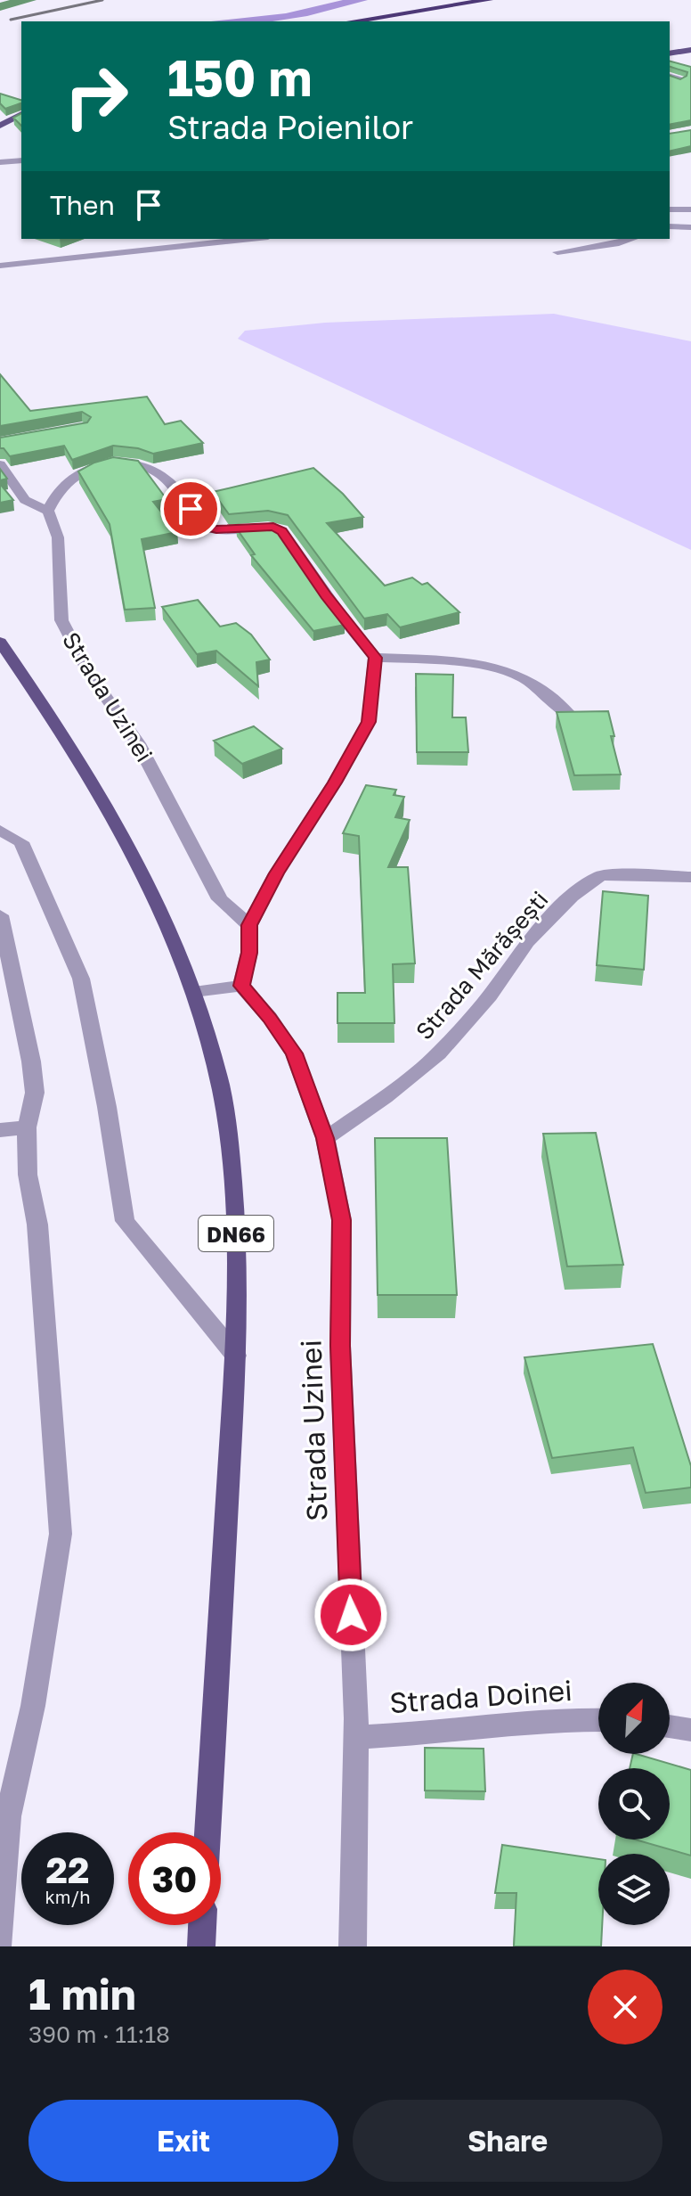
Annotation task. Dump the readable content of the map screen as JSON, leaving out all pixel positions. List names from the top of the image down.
{
  "streets": {
    "main road": ["DN66"],
    "street": ["Strada Uzinei", "Strada Mărășești", "Strada Doinei"]
  },
  "crossings": [
    ["Strada Uzinei", "Strada Mărășești"],
    ["Strada Uzinei", "Strada Doinei"]
  ],
  "north": "top right",
  "page": {
    "turn": ["150 m", "Strada Poienilor"],
    "then": "Then",
    "speed": "22 km/h",
    "limit": "30",
    "heading": ["1 min", "390 m · 11:18"],
    "buttons": ["Exit", "Share"]
  }
}
